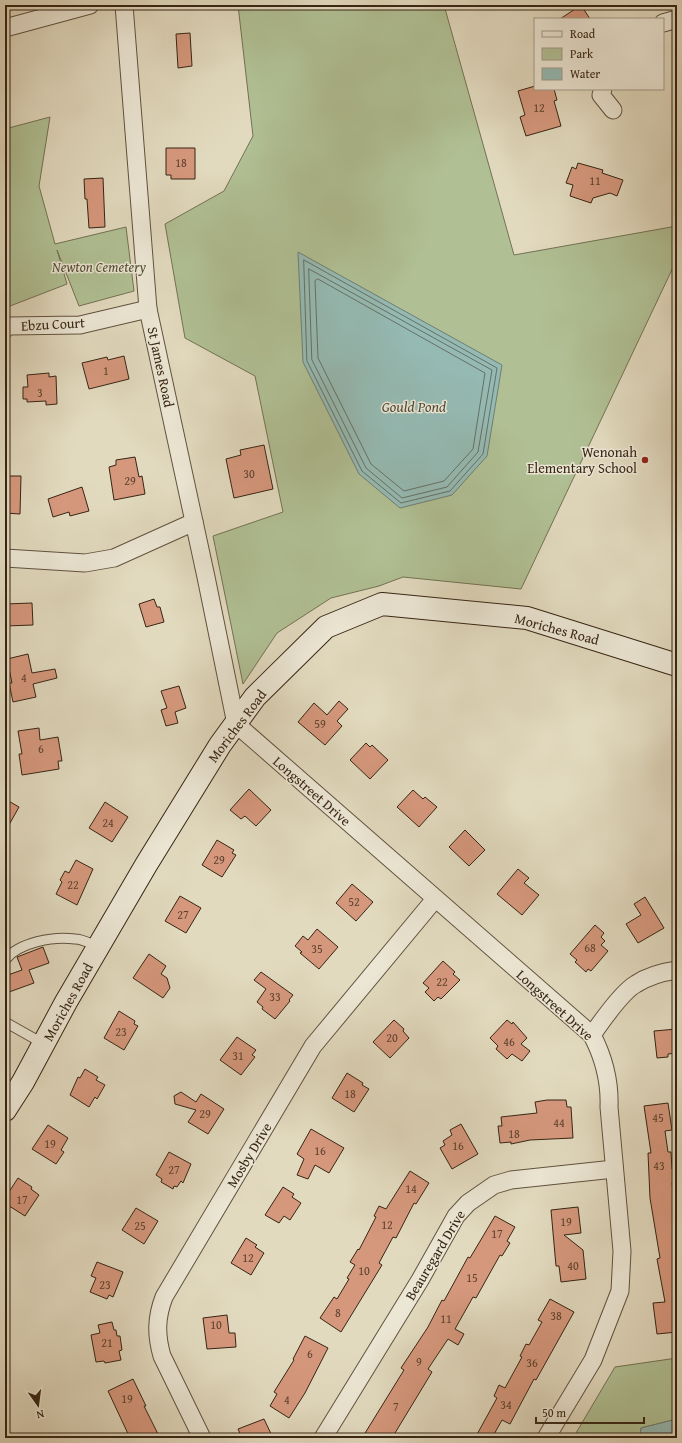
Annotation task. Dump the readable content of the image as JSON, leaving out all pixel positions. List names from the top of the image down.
{
  "streets": {
    "street": [
      "Ebzu Court",
      "St James Road",
      "Moriches Road",
      "Longstreet Drive",
      "Mosby Drive",
      "Beauregard Drive"
    ]
  },
  "crossings": [
    ["Ebzu Court", "St James Road"],
    ["St James Road", "Moriches Road"],
    ["St James Road", "Longstreet Drive"],
    ["Moriches Road", "Longstreet Drive"],
    ["Longstreet Drive", "Mosby Drive"],
    ["Longstreet Drive", "Beauregard Drive"]
  ],
  "water": ["Gould Pond"],
  "parks": ["Newton Cemetery"],
  "places": ["Wenonah Elementary School"],
  "house_numbers": [
    "12",
    "18",
    "11",
    "1",
    "3",
    "30",
    "29",
    "4",
    "59",
    "6",
    "24",
    "29",
    "22",
    "52",
    "27",
    "68",
    "35",
    "22",
    "33",
    "23",
    "20",
    "46",
    "31",
    "18",
    "29",
    "45",
    "44",
    "18",
    "19",
    "16",
    "16",
    "43",
    "27",
    "14",
    "17",
    "19",
    "12",
    "25",
    "17",
    "12",
    "40",
    "10",
    "15",
    "23",
    "8",
    "38",
    "11",
    "10",
    "21",
    "6",
    "9",
    "36",
    "19",
    "4",
    "34",
    "7"
  ],
  "legend": ["Road", "Park", "Water"],
  "scale_bar": "50 m",
  "north": "bottom"
}
